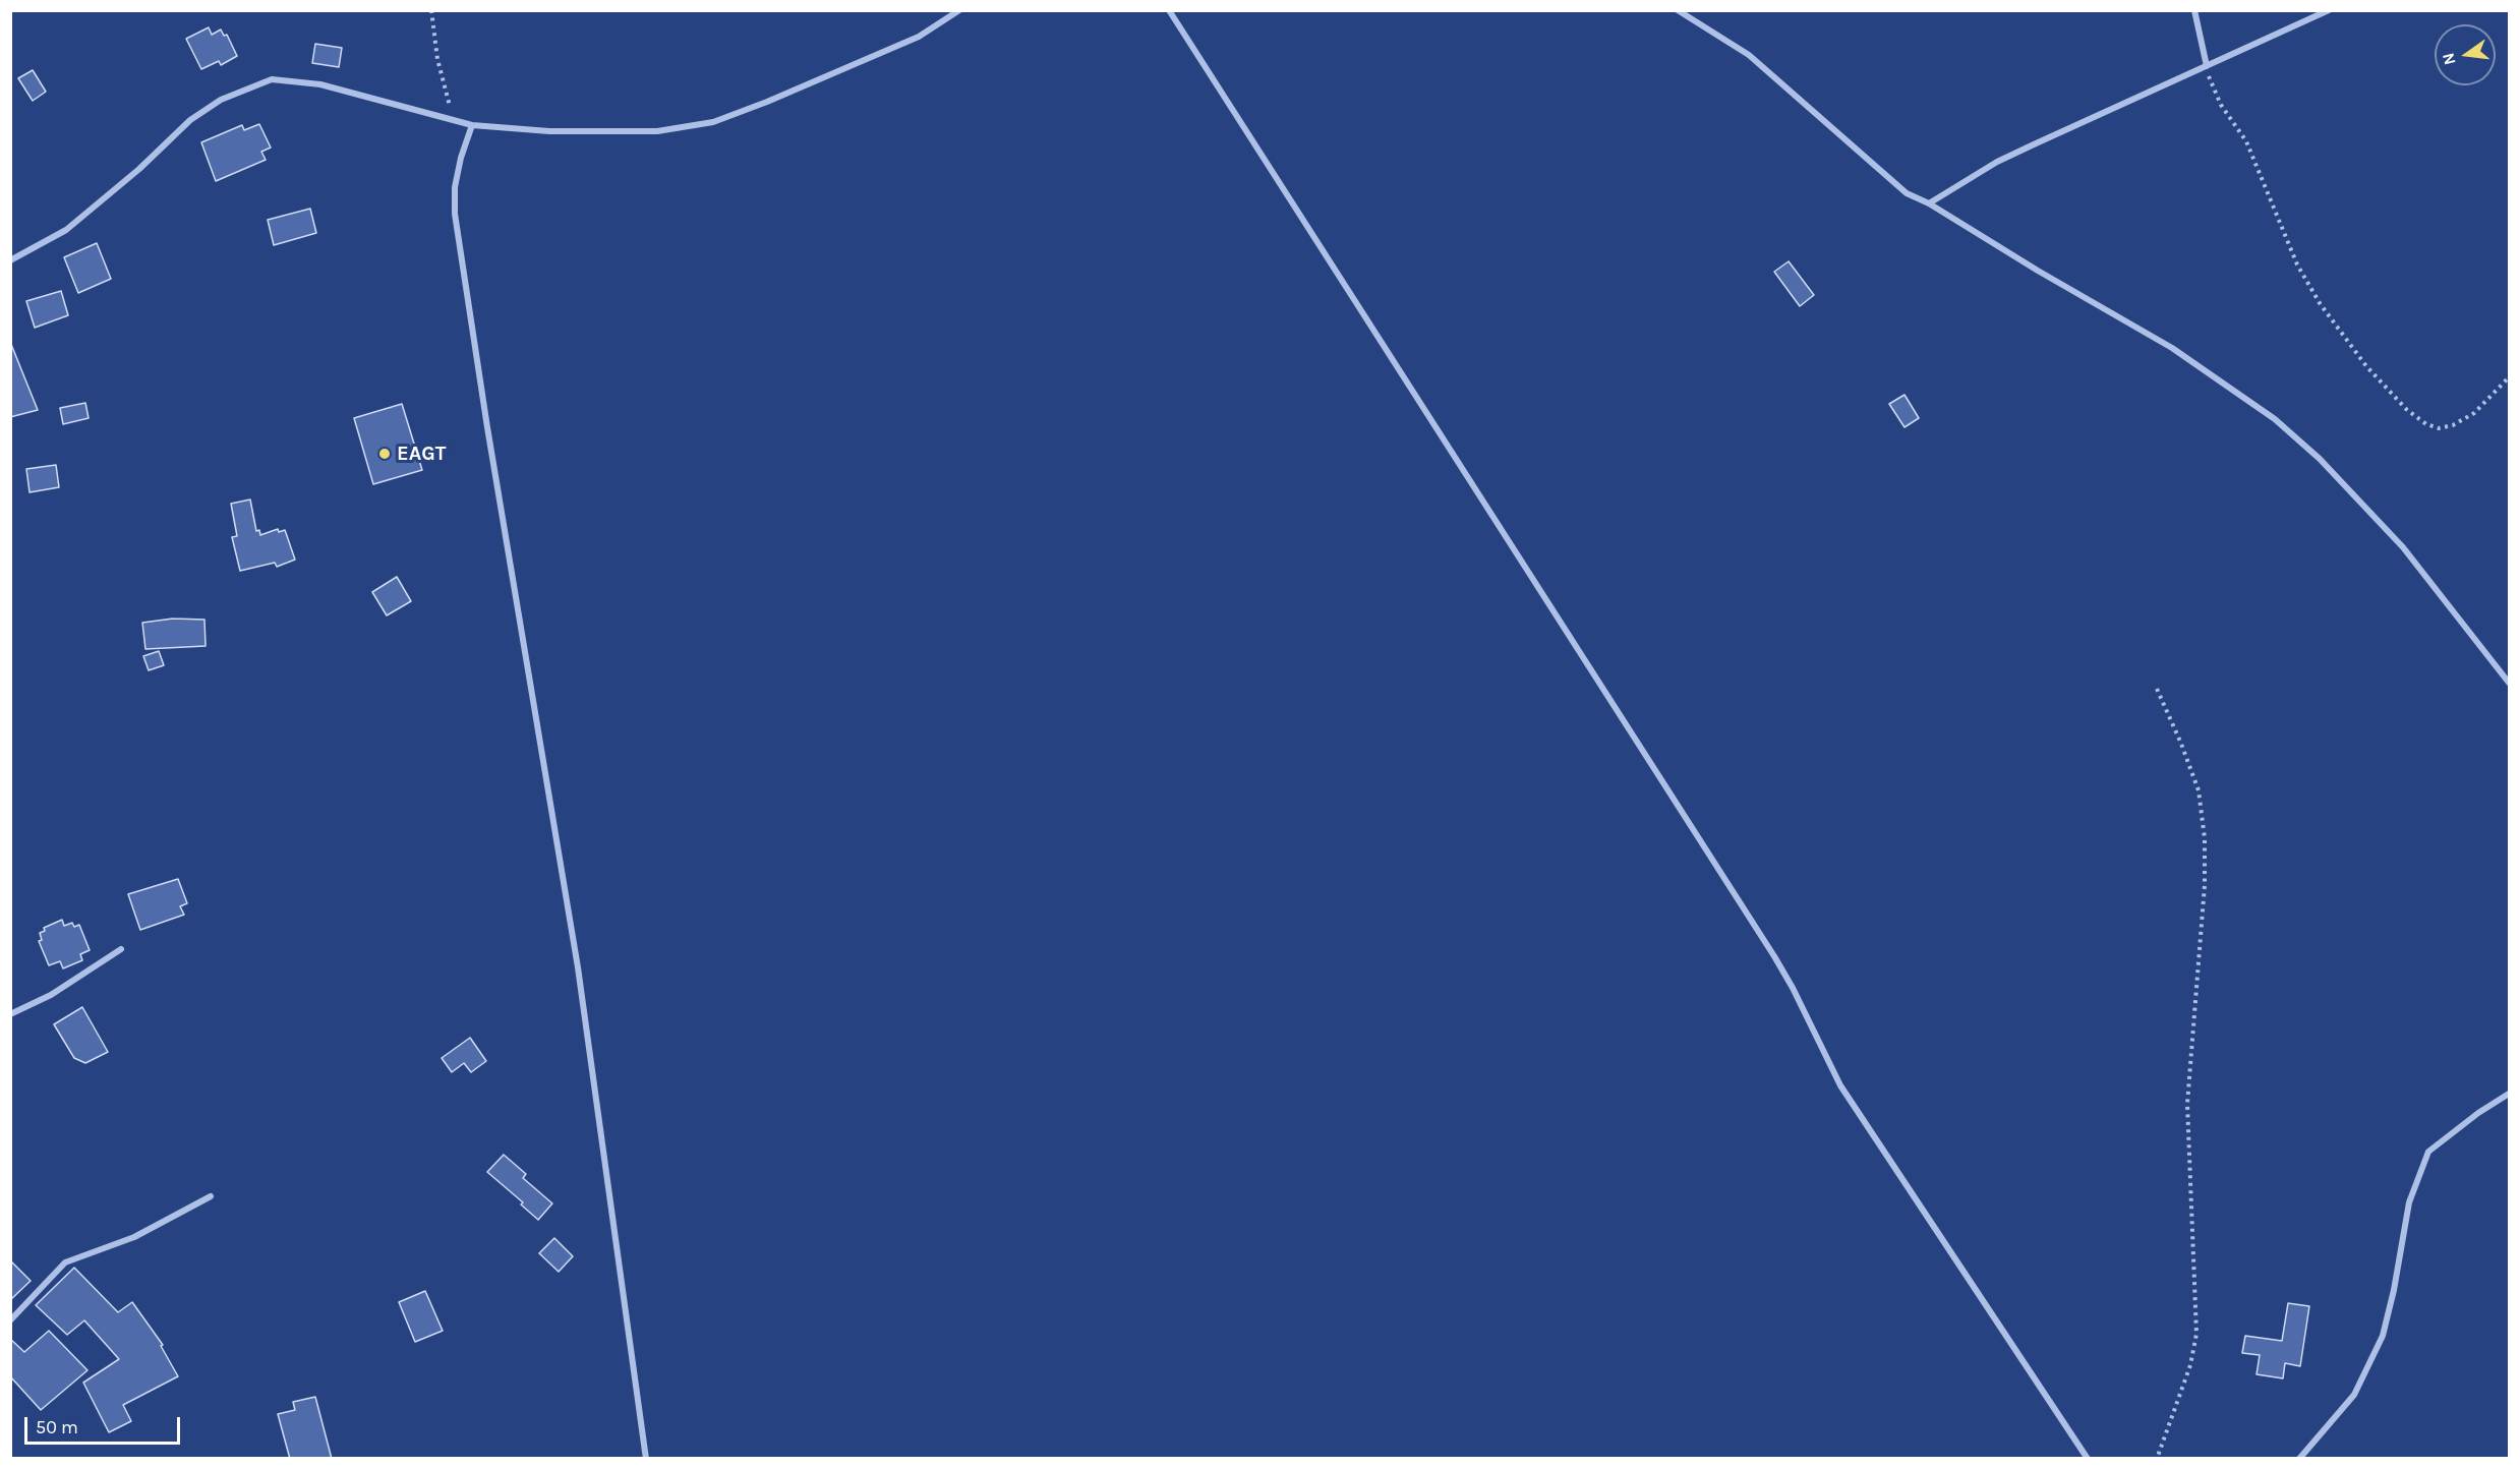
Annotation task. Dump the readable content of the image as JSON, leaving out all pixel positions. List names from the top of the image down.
{
  "places": ["EAGT"],
  "scale_bar": "50 m",
  "north": "left"
}
